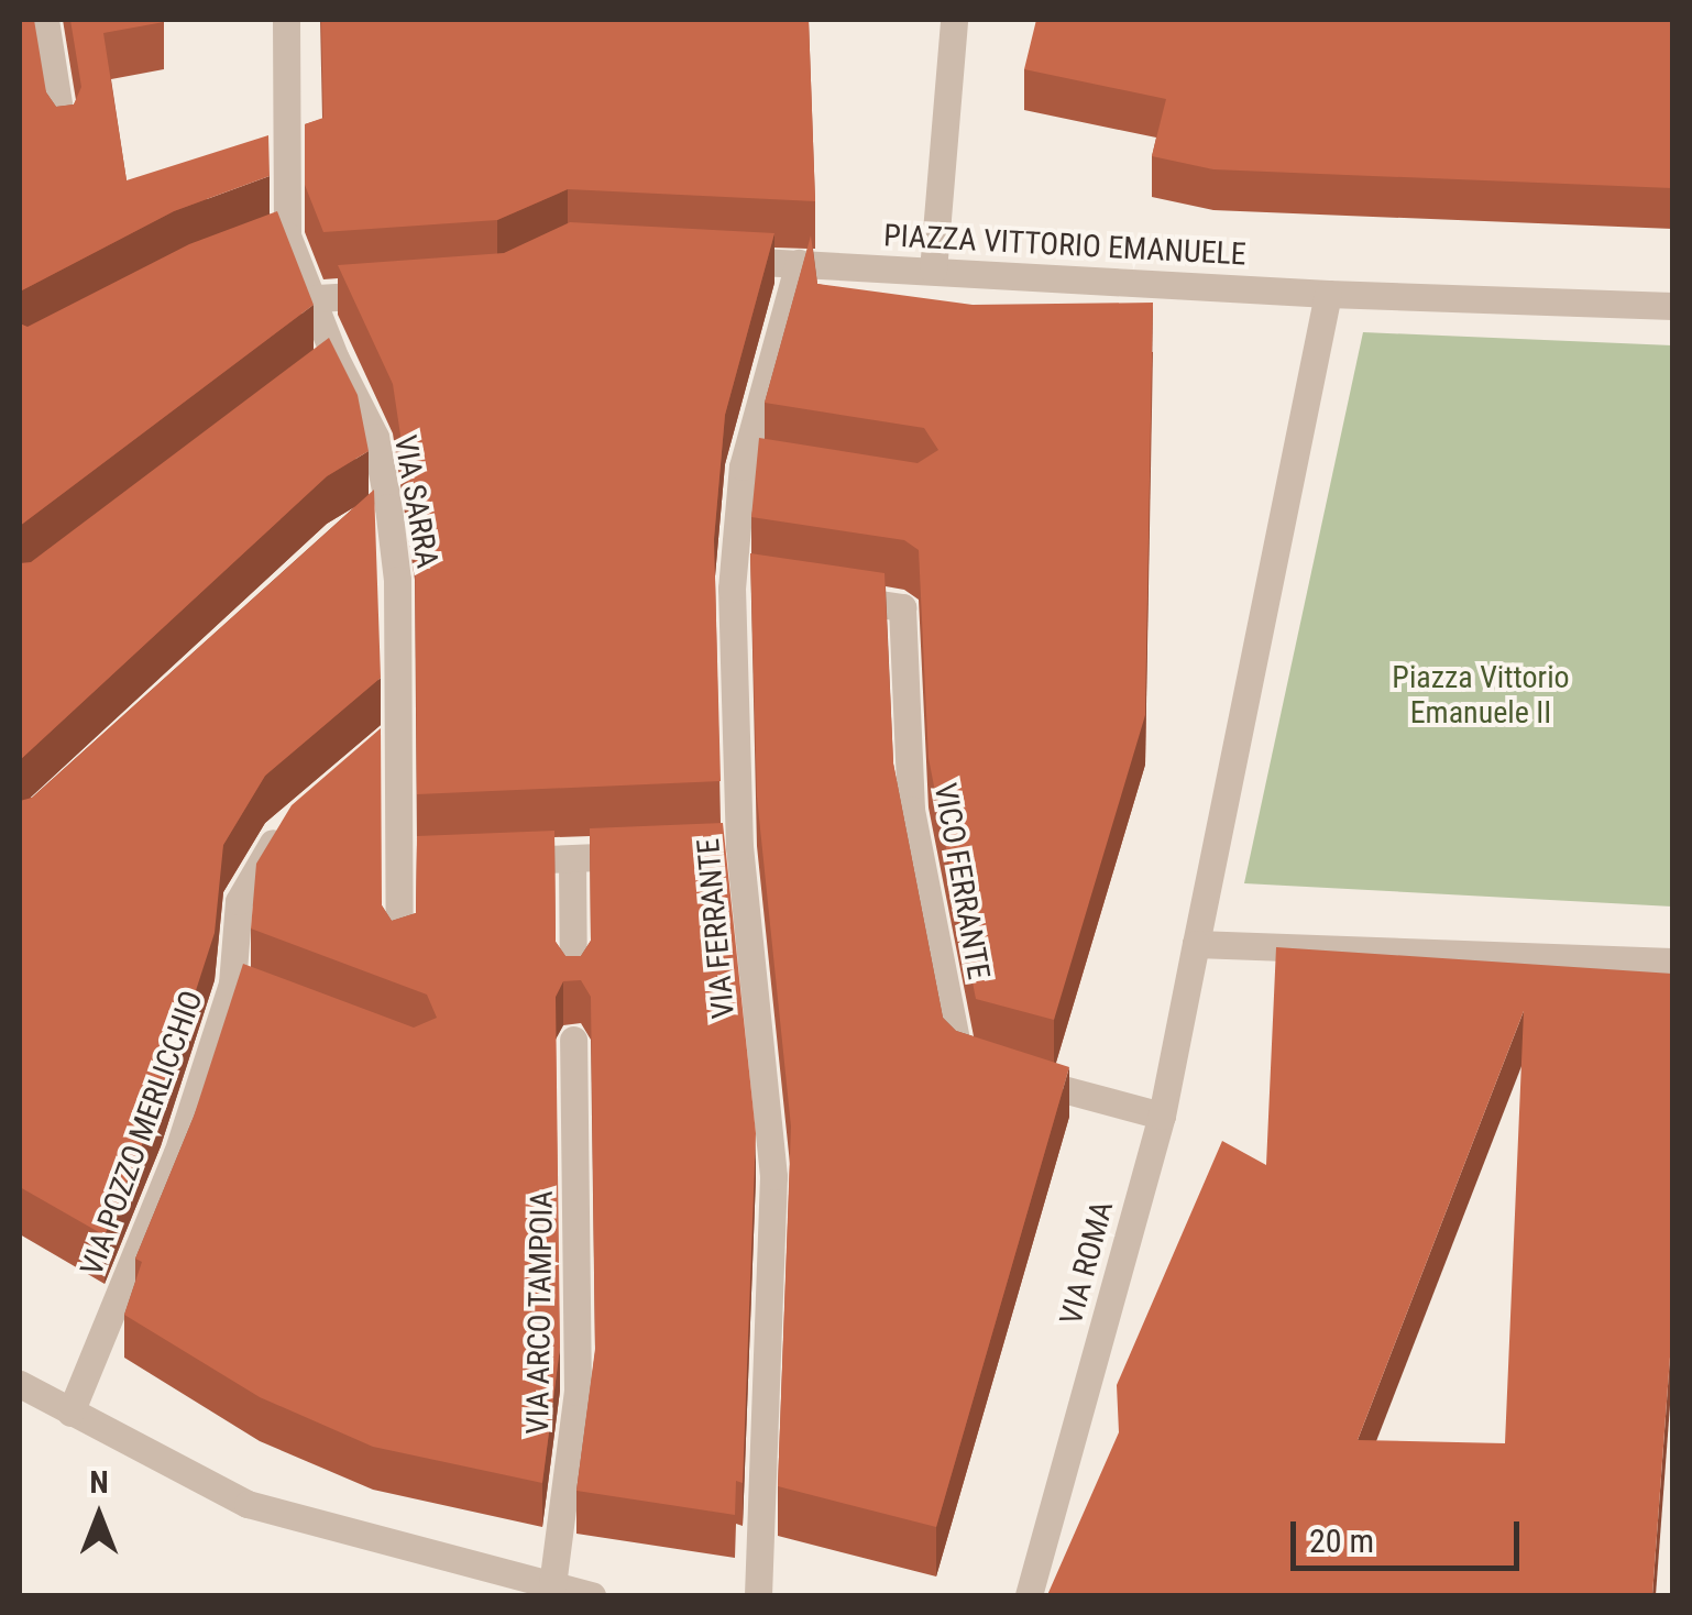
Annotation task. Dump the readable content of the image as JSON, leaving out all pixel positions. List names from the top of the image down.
{
  "streets": {
    "street": [
      "PIAZZA VITTORIO EMANUELE",
      "VIA SARRA",
      "VICO FERRANTE",
      "VIA FERRANTE",
      "VIA POZZO MERLICCHIO",
      "VIA ROMA",
      "VIA ARCO TAMPOIA"
    ]
  },
  "crossings": [
    ["PIAZZA VITTORIO EMANUELE", "VIA FERRANTE"],
    ["PIAZZA VITTORIO EMANUELE", "VIA ROMA"],
    ["VICO FERRANTE", "VIA ROMA"]
  ],
  "parks": ["Piazza Vittorio Emanuele II"],
  "scale_bar": "20 m",
  "north": "top"
}
